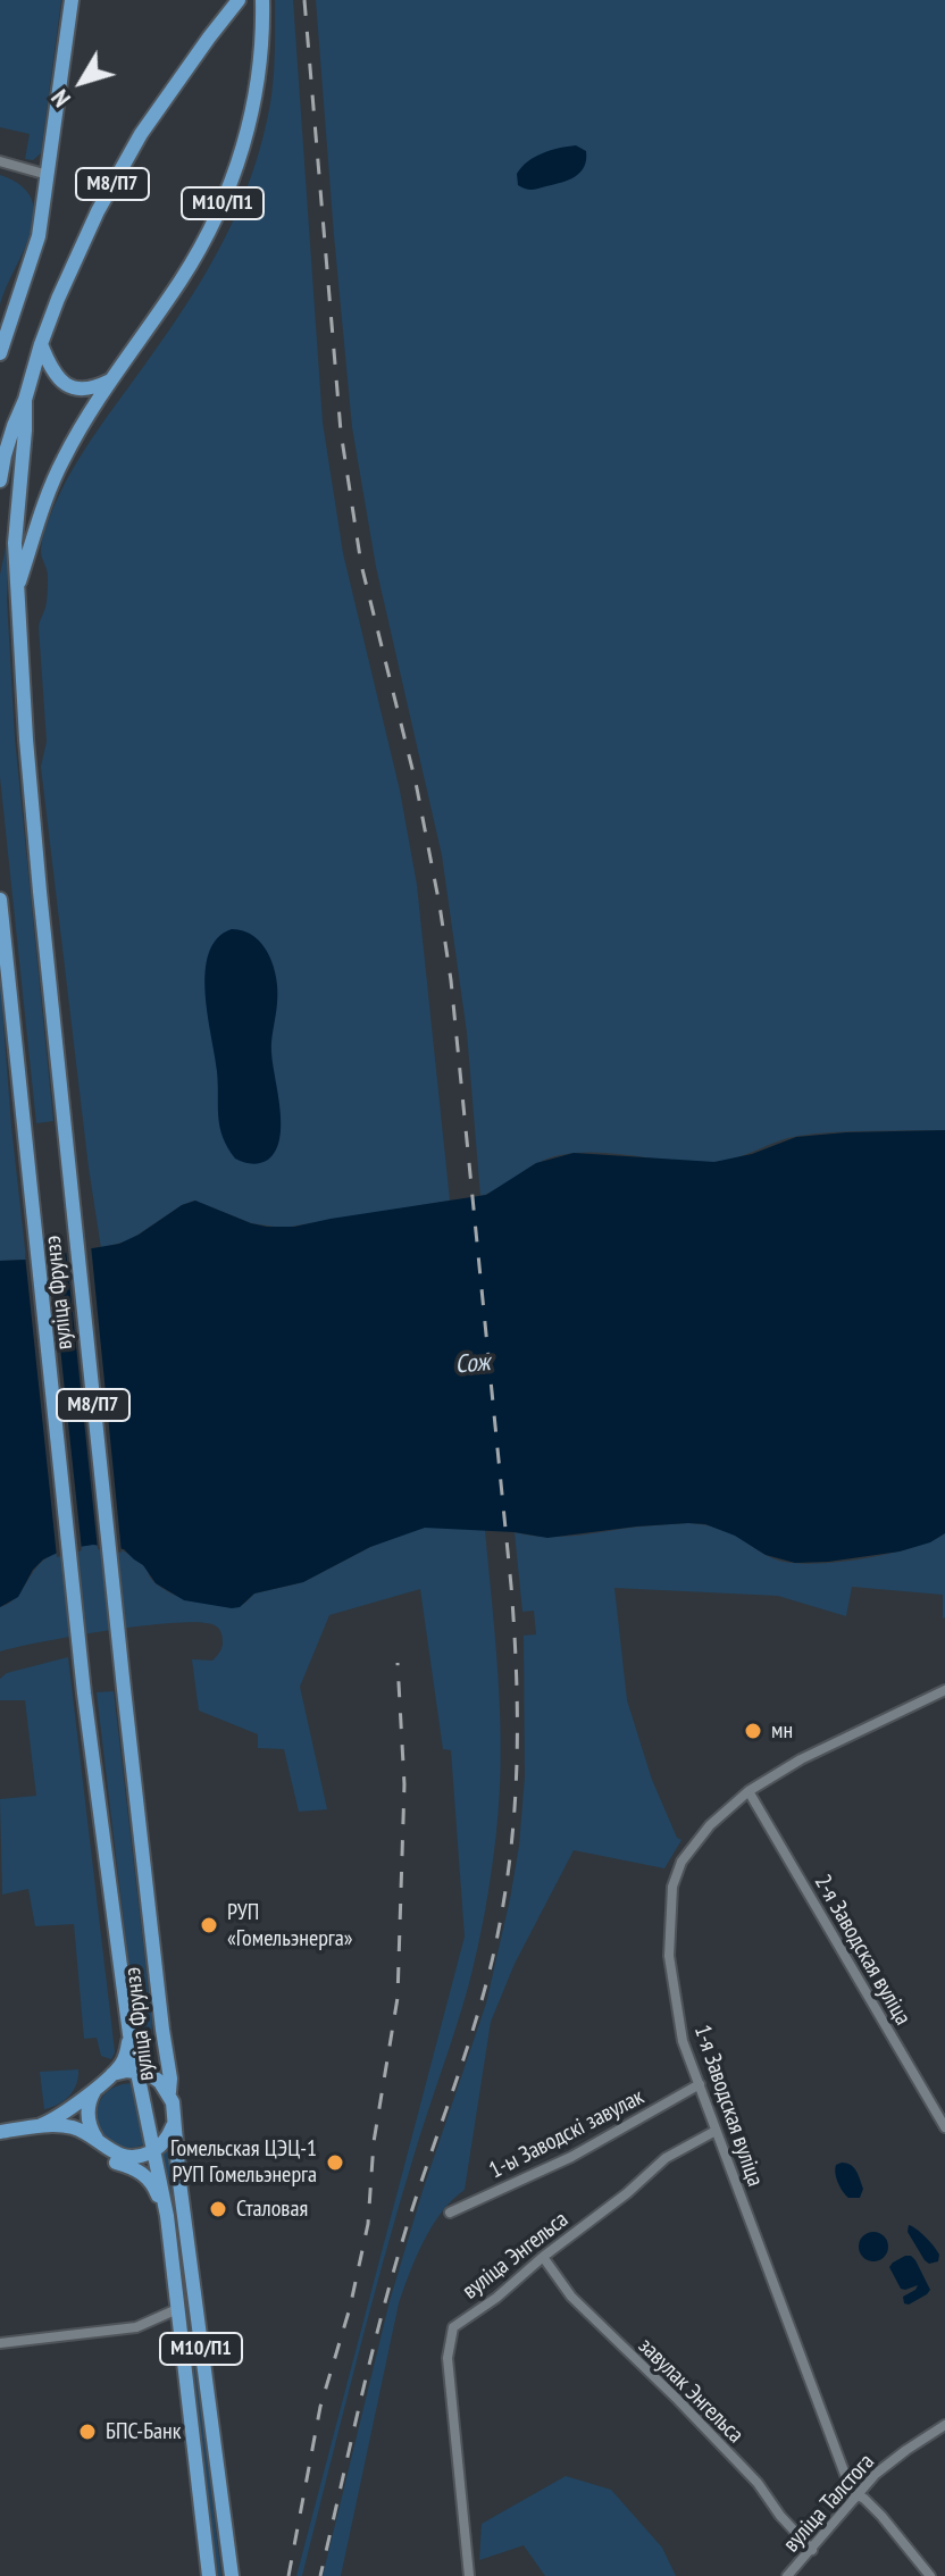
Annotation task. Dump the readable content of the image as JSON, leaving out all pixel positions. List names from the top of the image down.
{
  "streets": {
    "main road": ["М8/П7", "М10/П1", "вуліца Фрунзэ"],
    "street": [
      "2-я Заводская вуліца",
      "1-я Заводская вуліца",
      "1-ы Заводскі завулак",
      "вуліца Энгельса",
      "завулак Энгельса",
      "вуліца Талстога"
    ]
  },
  "crossings": [
    ["М8/П7", "М10/П1"],
    ["М8/П7", "вуліца Фрунзэ"],
    ["М10/П1", "вуліца Фрунзэ"],
    ["2-я Заводская вуліца", "1-я Заводская вуліца"],
    ["1-я Заводская вуліца", "1-ы Заводскі завулак"],
    ["1-я Заводская вуліца", "вуліца Энгельса"],
    ["1-я Заводская вуліца", "вуліца Талстога"],
    ["вуліца Энгельса", "завулак Энгельса"],
    ["завулак Энгельса", "вуліца Талстога"]
  ],
  "water": ["Сож"],
  "places": [
    "мн",
    "РУП «Гомельэнерга»",
    "Гомельская ЦЭЦ-1 РУП Гомельэнерга",
    "Сталовая",
    "БПС-Банк"
  ],
  "north": "bottom left"
}
